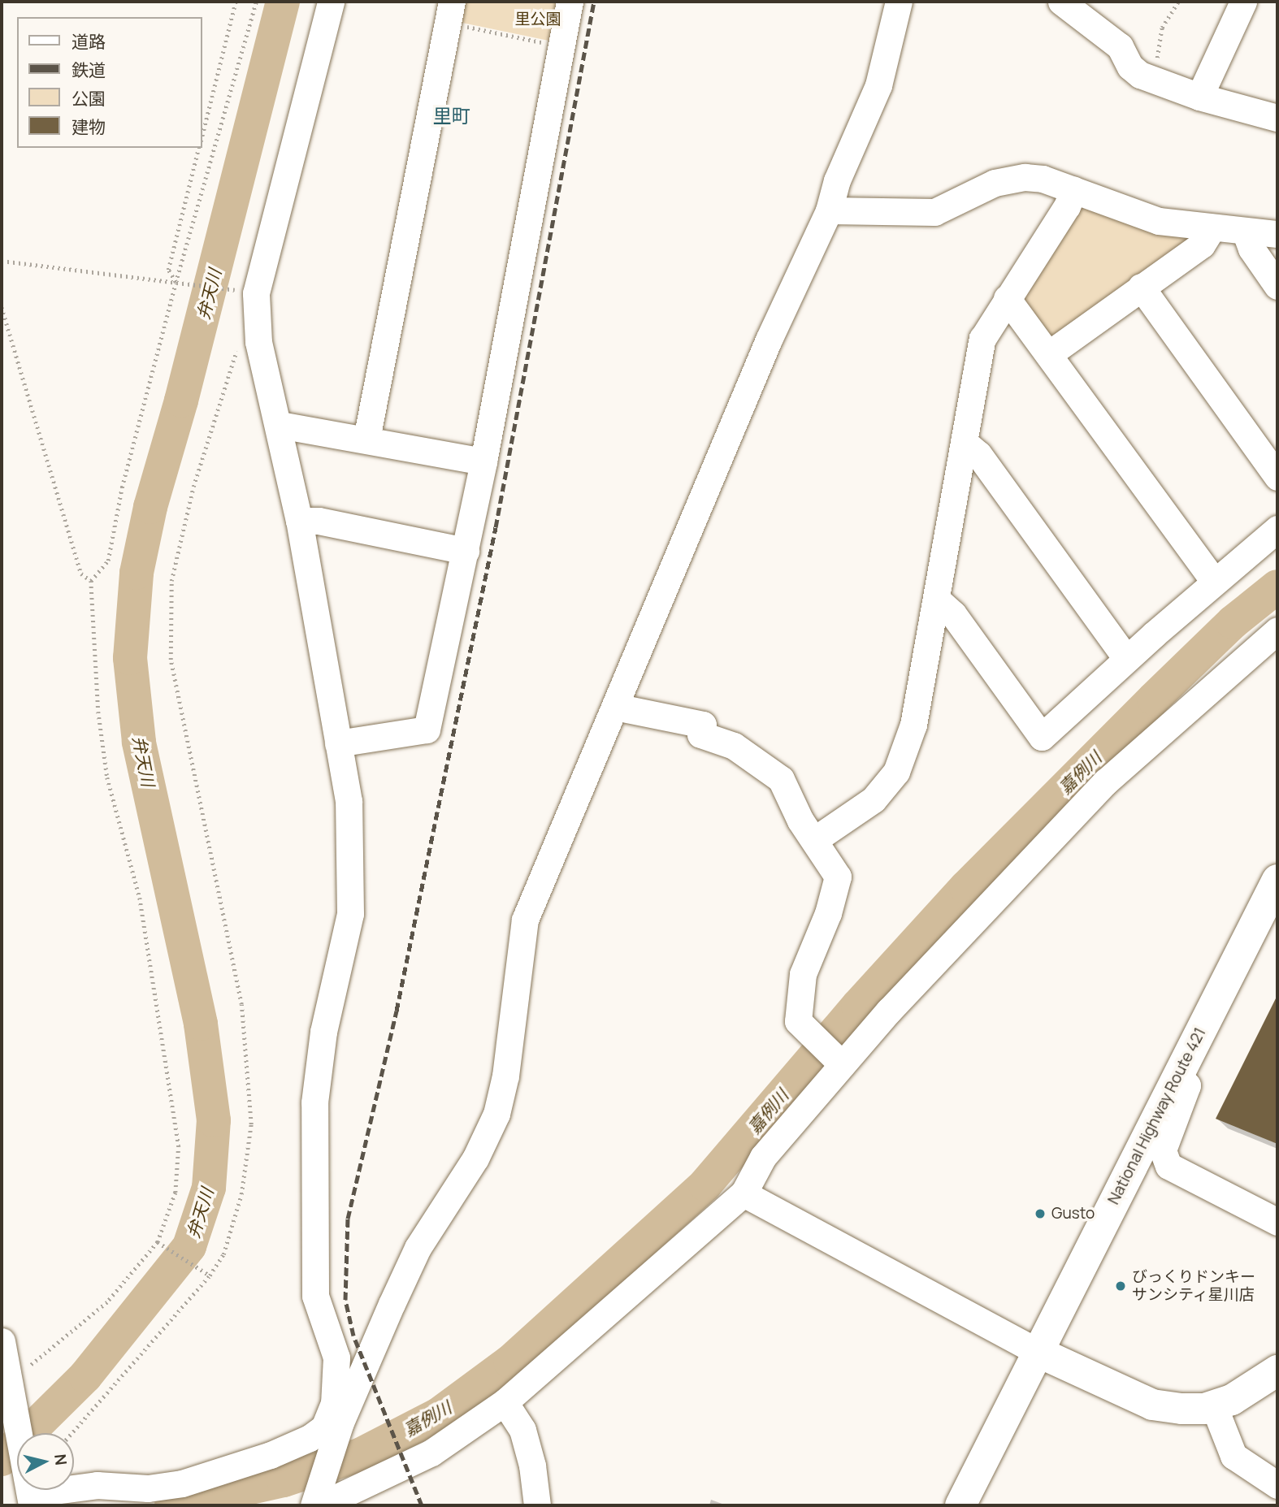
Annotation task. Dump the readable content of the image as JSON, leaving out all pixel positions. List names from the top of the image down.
{
  "streets": {
    "main road": ["National Highway Route 421"]
  },
  "districts": ["里町"],
  "water": ["弁天川", "嘉例川"],
  "parks": ["里公園"],
  "places": ["Gusto", "びっくりドンキー サンシティ星川店"],
  "legend": [
    "道路",
    "鉄道",
    "公園",
    "建物"
  ],
  "north": "right"
}
